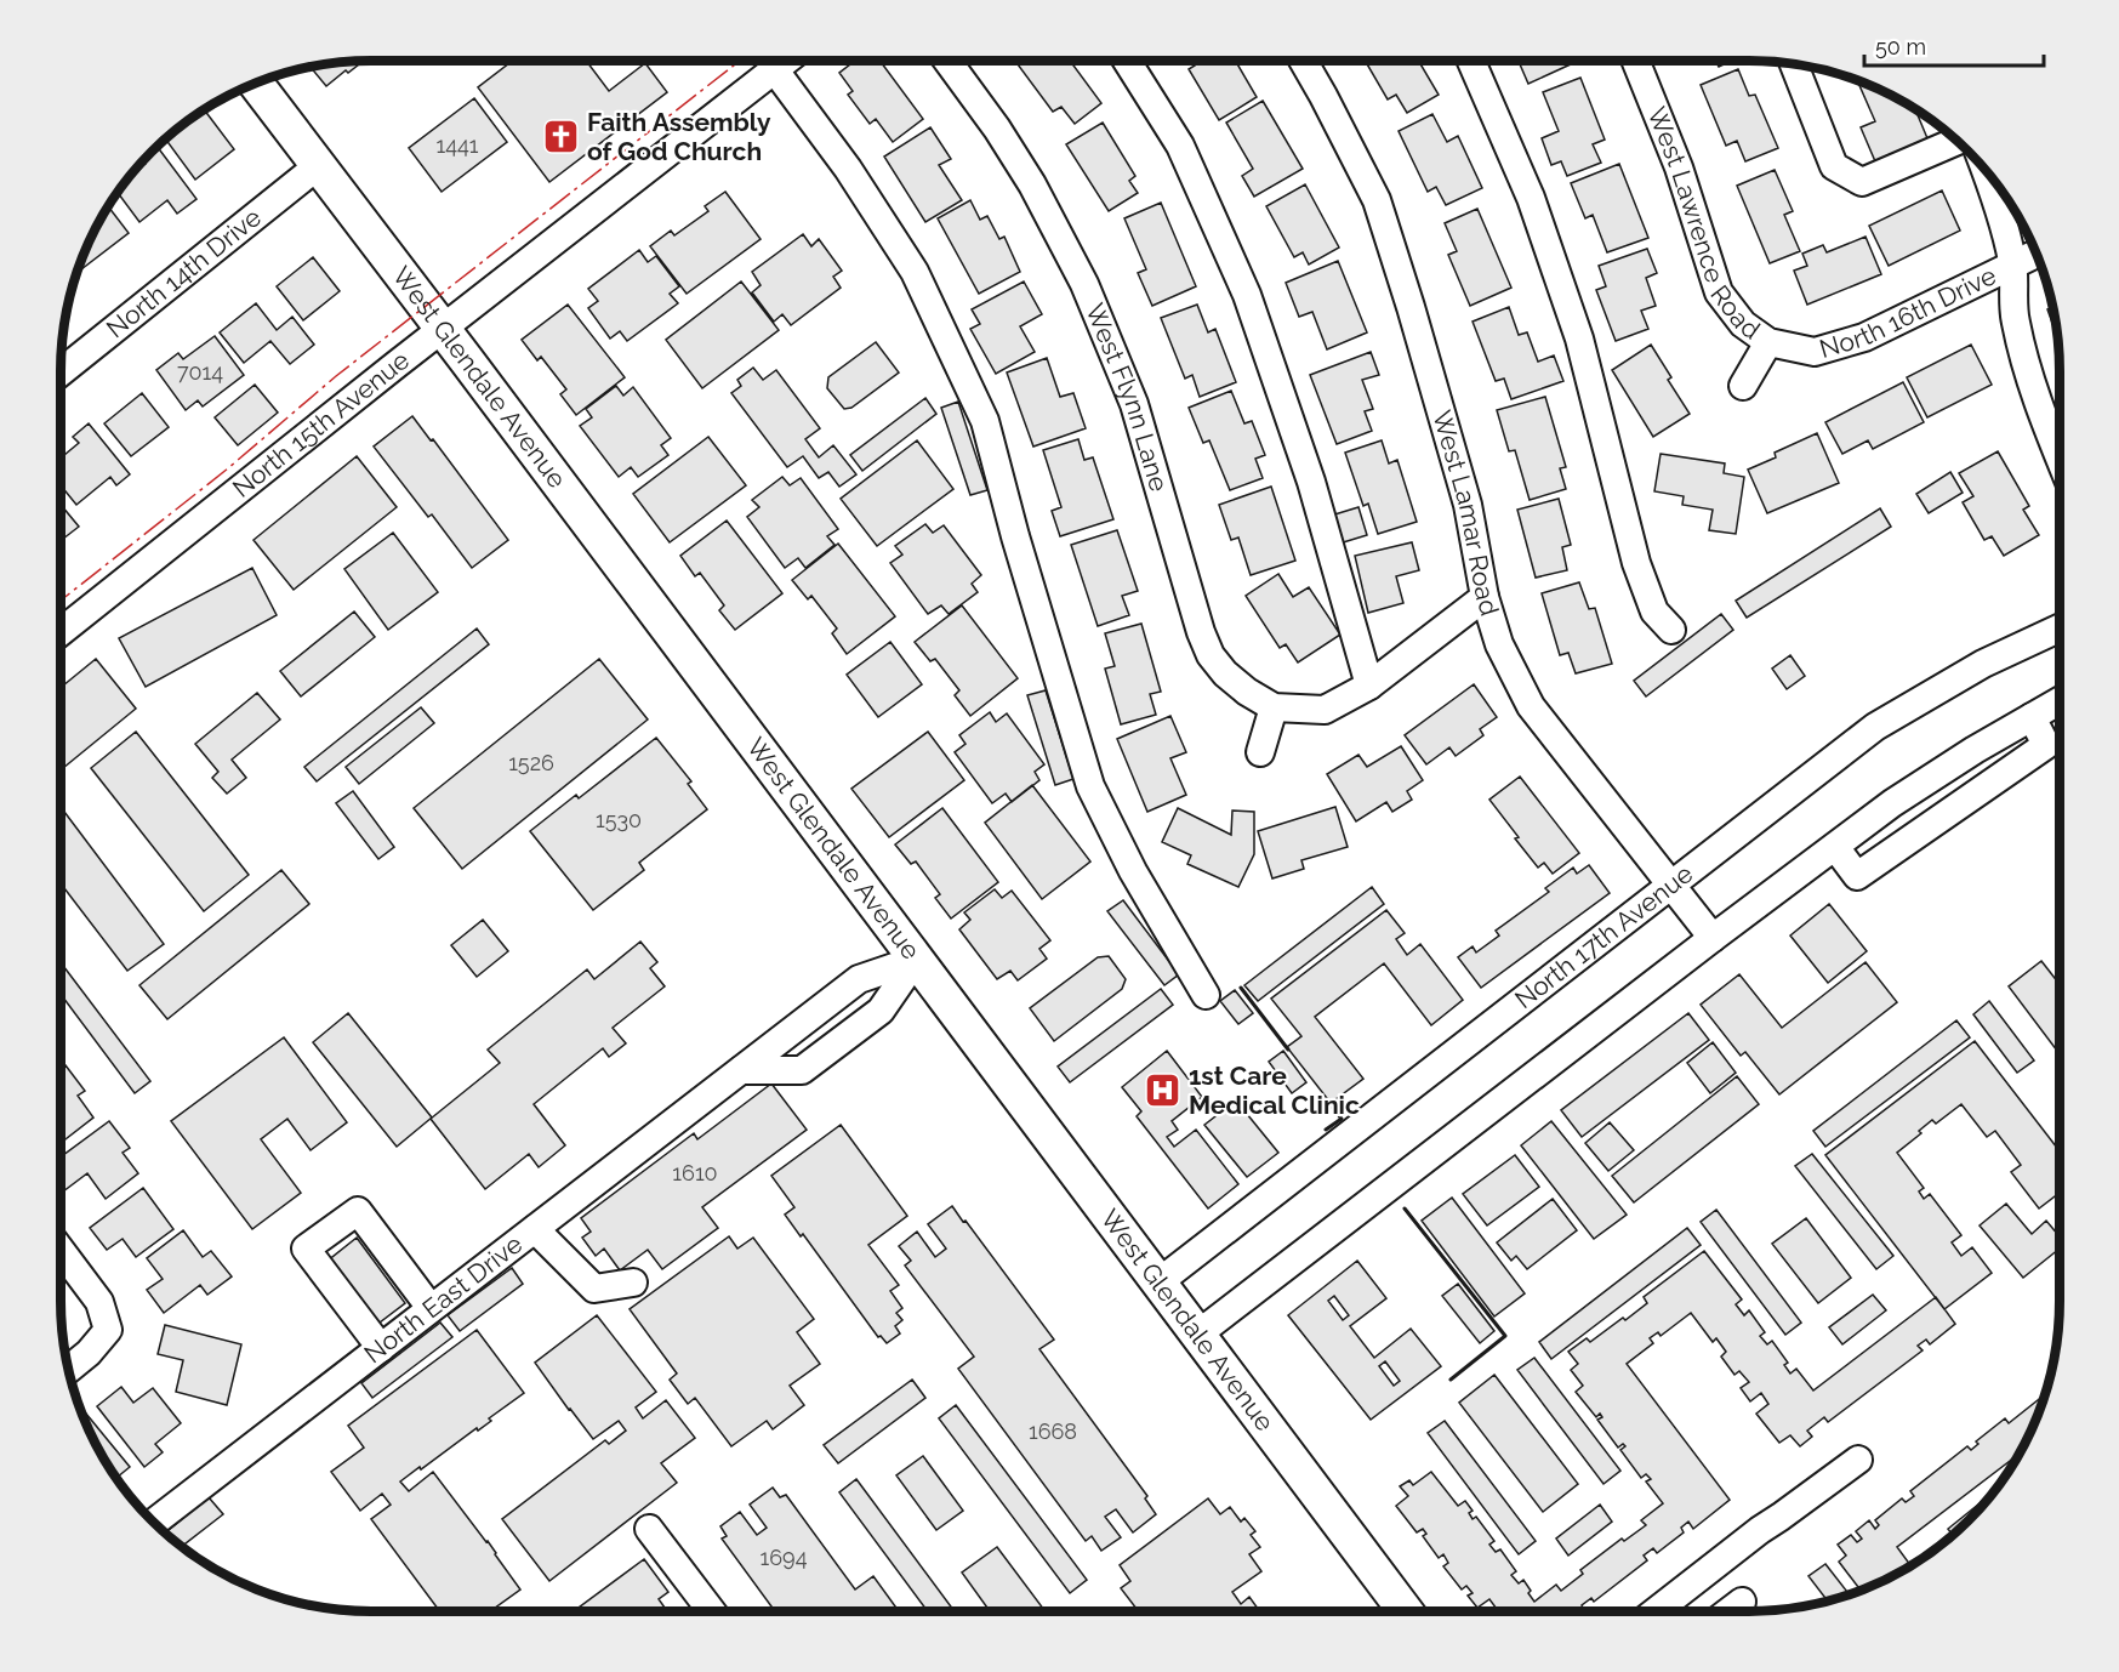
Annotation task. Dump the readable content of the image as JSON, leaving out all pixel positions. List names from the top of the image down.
{
  "streets": {
    "main road": ["West Glendale Avenue"],
    "street": [
      "West Lawrence Road",
      "North 14th Drive",
      "North 16th Drive",
      "West Flynn Lane",
      "North 15th Avenue",
      "West Lamar Road",
      "North 17th Avenue",
      "North East Drive"
    ]
  },
  "crossings": [
    ["West Lawrence Road", "North 16th Drive"],
    ["North 14th Drive", "West Glendale Avenue"],
    ["West Glendale Avenue", "North 15th Avenue"],
    ["West Glendale Avenue", "North 17th Avenue"],
    ["West Glendale Avenue", "North East Drive"],
    ["West Lamar Road", "North 17th Avenue"]
  ],
  "places": {
    "church": ["Faith Assembly of God Church"],
    "hospital": ["1st Care Medical Clinic"]
  },
  "house_numbers": [
    "1441",
    "7014",
    "1526",
    "1530",
    "1610",
    "1668",
    "1694"
  ],
  "scale_bar": "50 m"
}
